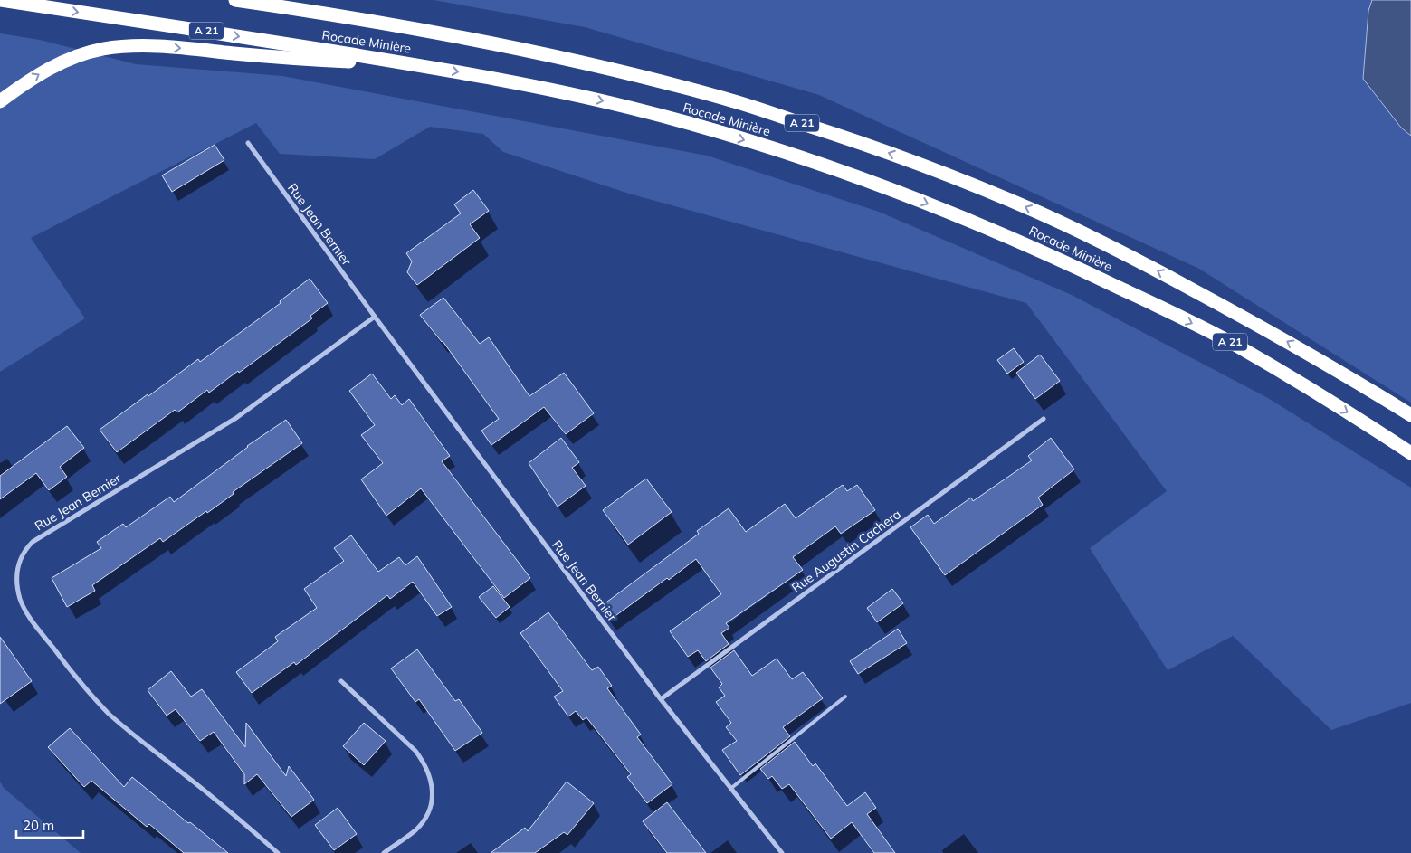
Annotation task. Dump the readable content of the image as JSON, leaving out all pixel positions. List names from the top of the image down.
{
  "streets": {
    "highway": ["A 21", "Rocade Minière"],
    "street": ["Rue Jean Bernier", "Rue Augustin Cachera"]
  },
  "crossings": [
    ["Rue Jean Bernier", "Rue Augustin Cachera"]
  ],
  "scale_bar": "20 m"
}
